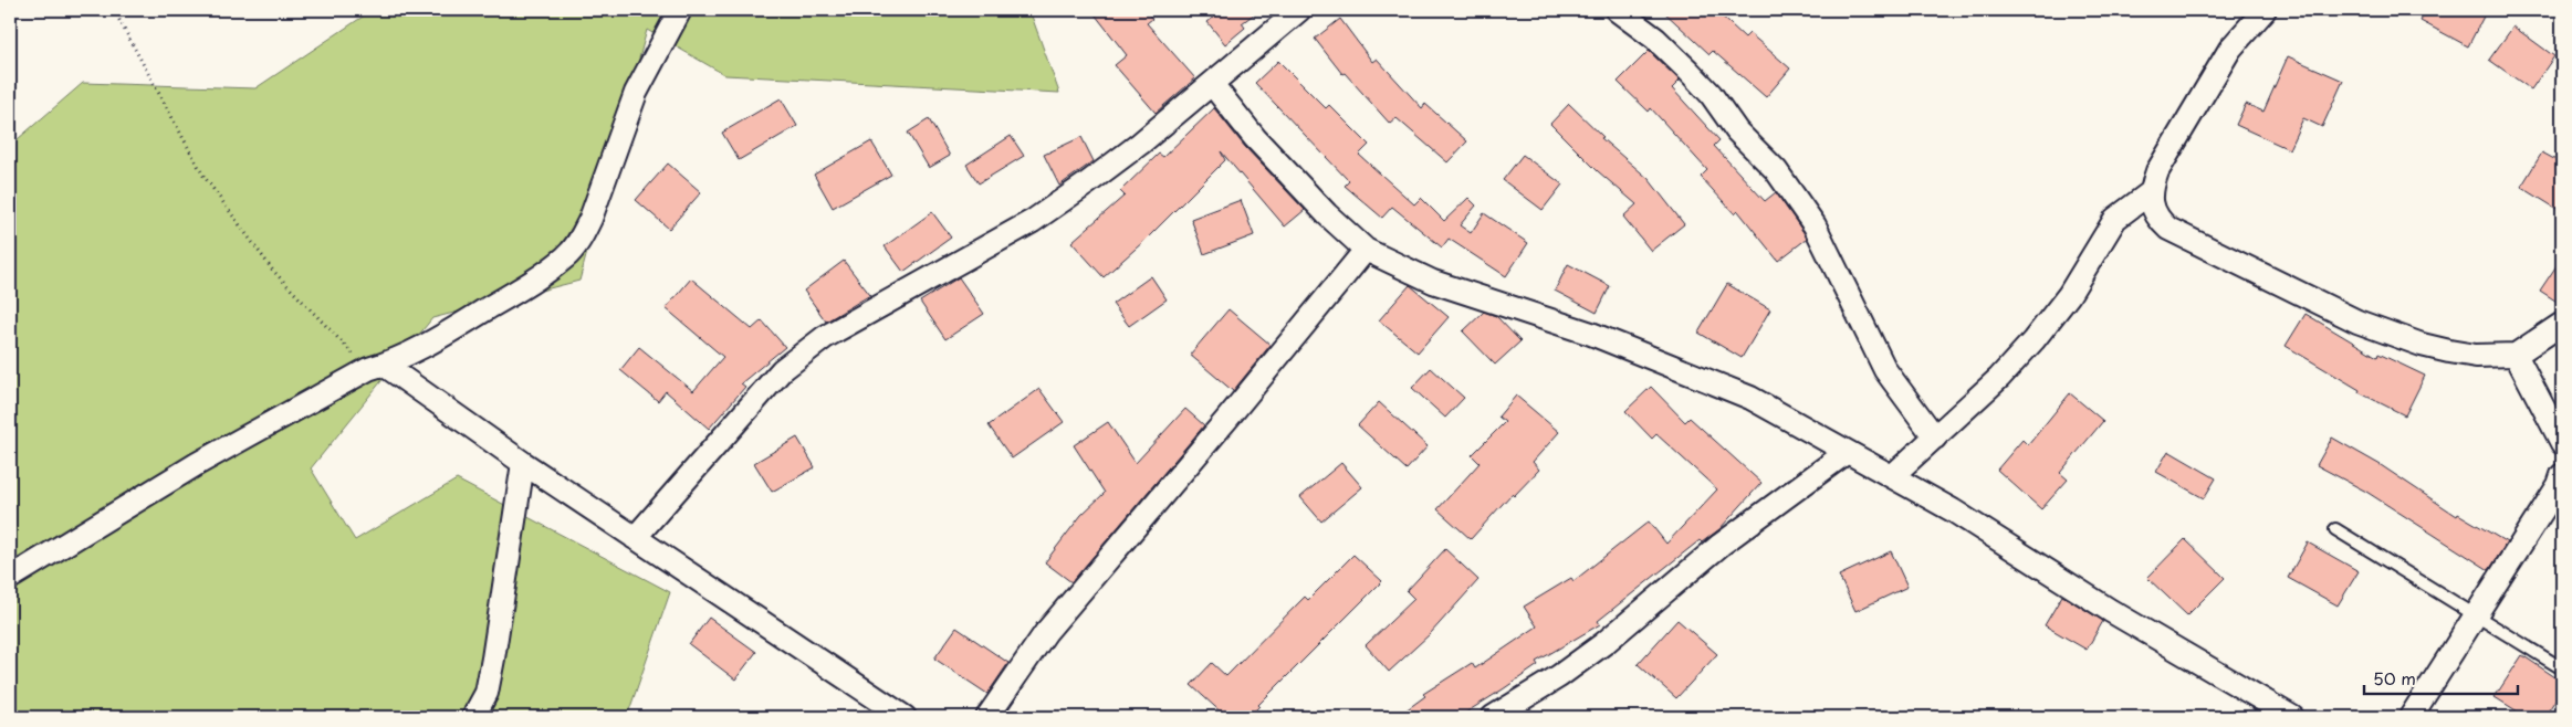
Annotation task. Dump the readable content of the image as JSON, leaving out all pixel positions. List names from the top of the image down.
{
  "scale_bar": "50 m"
}
